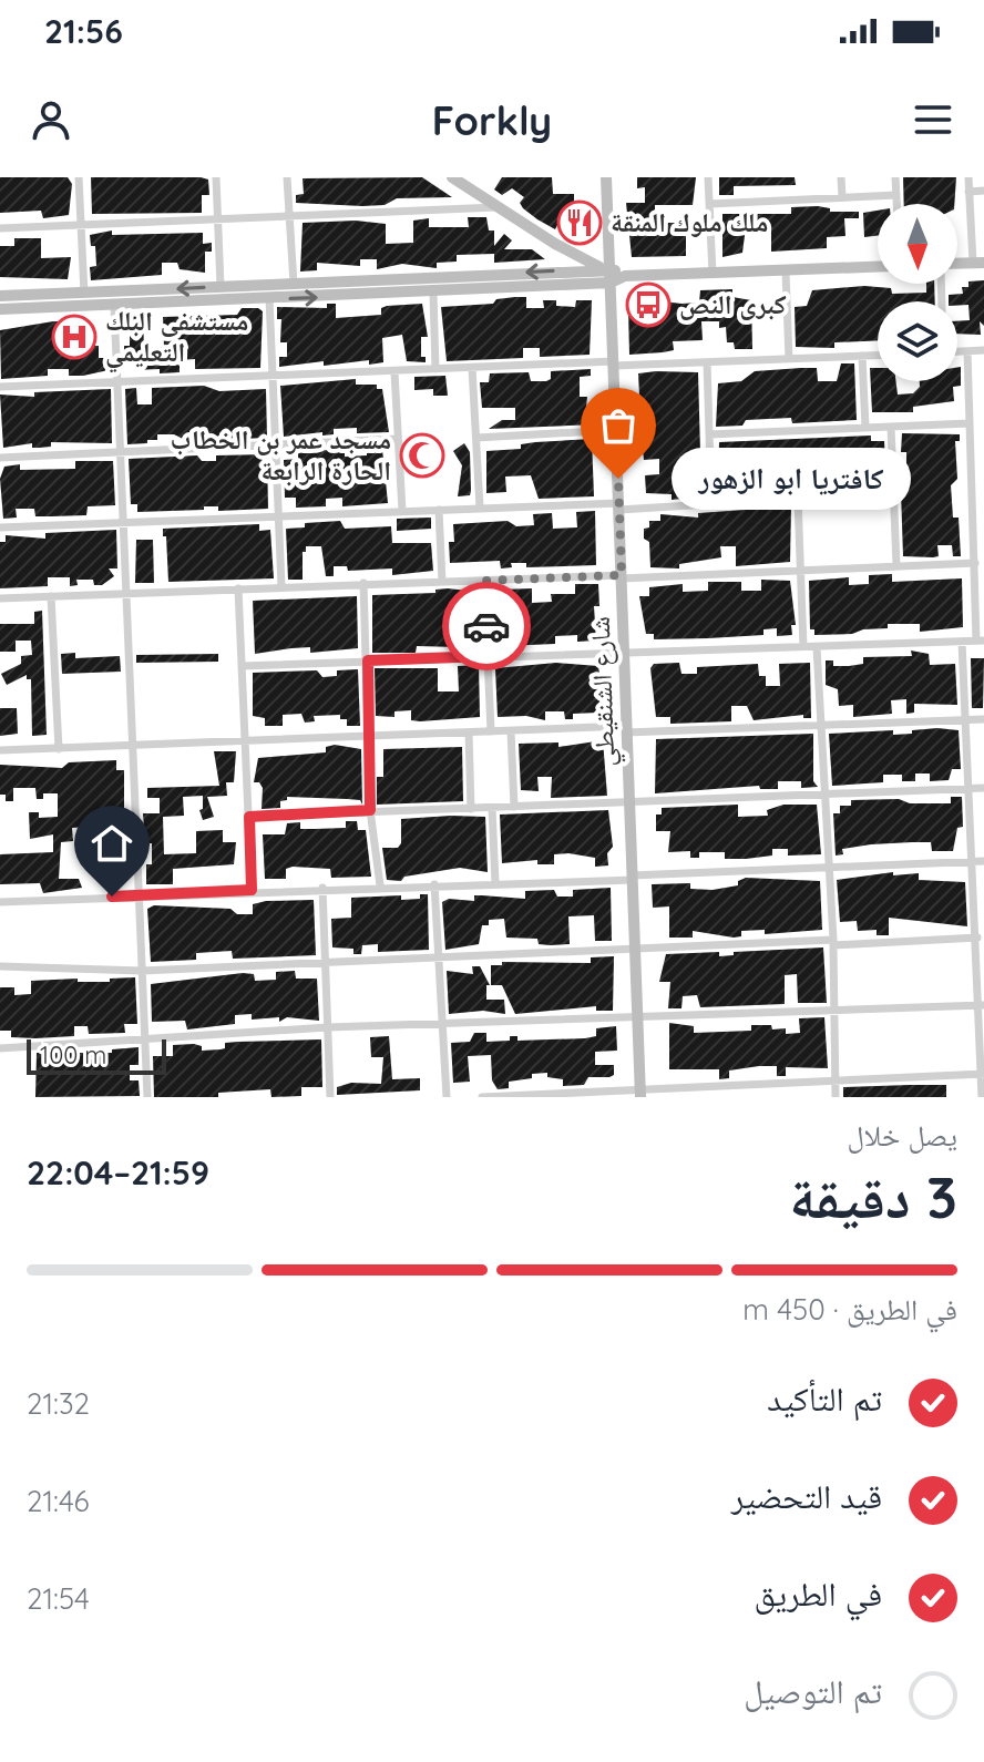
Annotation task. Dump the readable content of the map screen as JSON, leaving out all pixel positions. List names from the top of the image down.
{
  "streets": {
    "street": ["شارع الشنقيطي"]
  },
  "places": {
    "restaurant": ["ملك ملوك المنقة"],
    "bus stop": ["كبرى النص"],
    "hospital": ["مستشفى البلك التعليمي"],
    "mosque": ["مسجد عمر بن الخطاب الحارة الرابعة"],
    "other": ["كافتريا ابو الزهور"]
  },
  "scale_bar": "100 m",
  "north": "bottom",
  "page": {
    "status": "21:56",
    "header": "Forkly",
    "bubble": "كافتريا ابو الزهور",
    "scale": "100 m",
    "heading": ["3 دقيقة", "يصل خلال", "21:59–22:04"],
    "bar": "في الطريق · 450 m",
    "list": [
      ["تم التأكيد", "21:32"],
      ["قيد التحضير", "21:46"],
      ["في الطريق", "21:54"],
      "تم التوصيل"
    ]
  }
}
